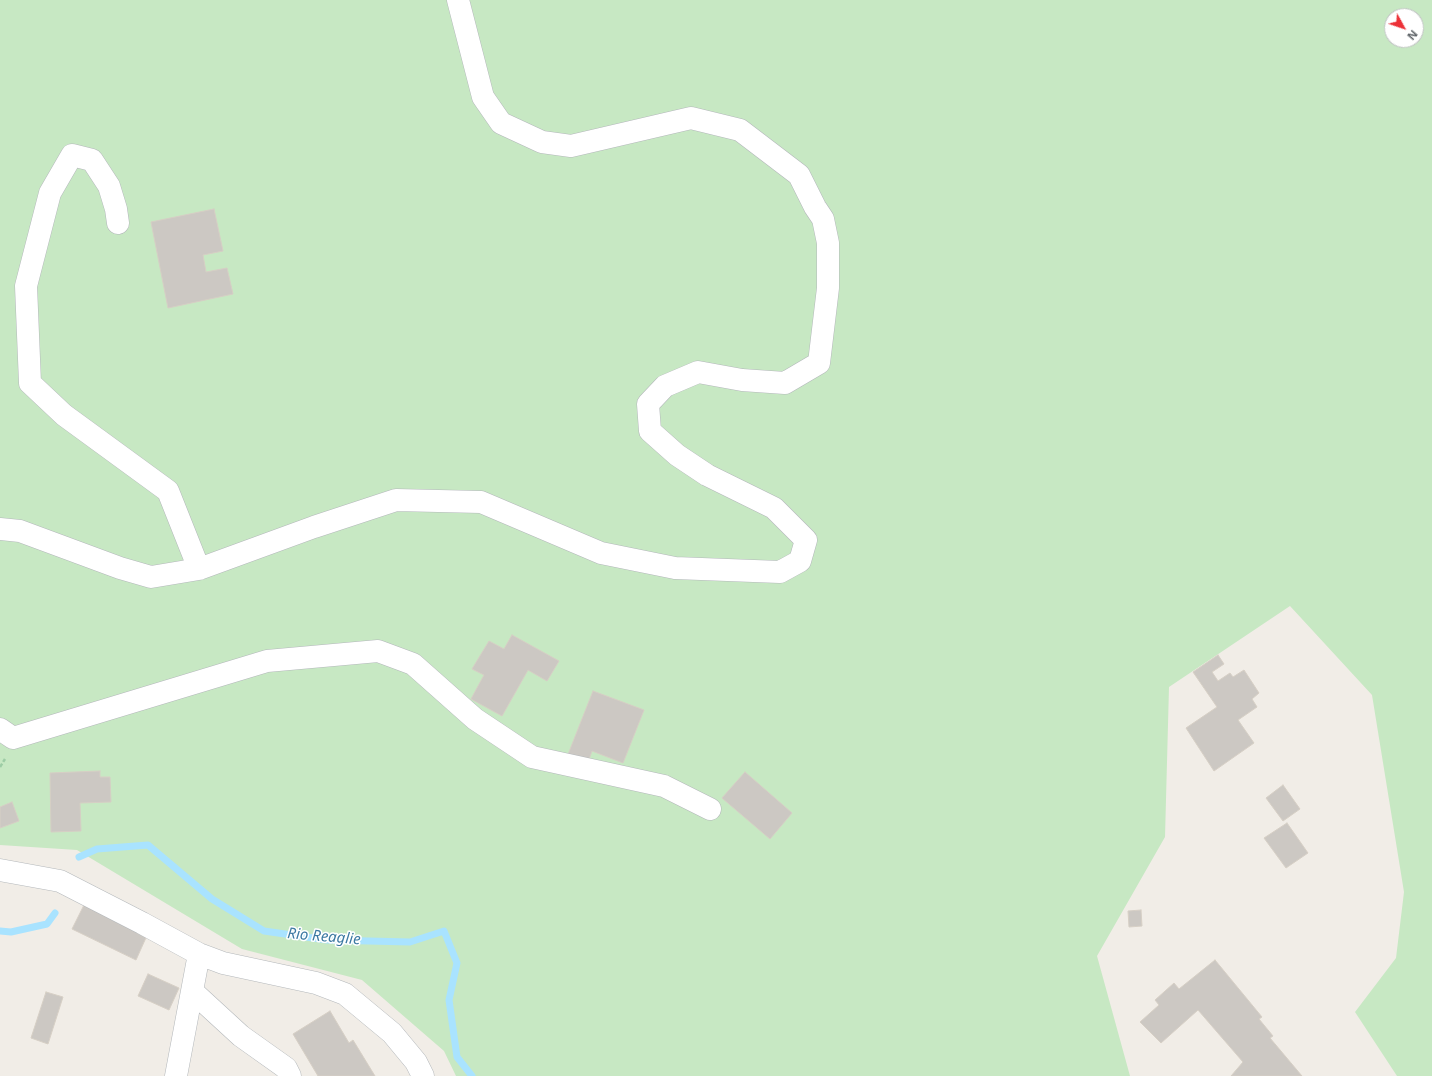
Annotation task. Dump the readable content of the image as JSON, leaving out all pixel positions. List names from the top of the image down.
{
  "water": ["Rio Reaglie"],
  "north": "bottom right"
}
